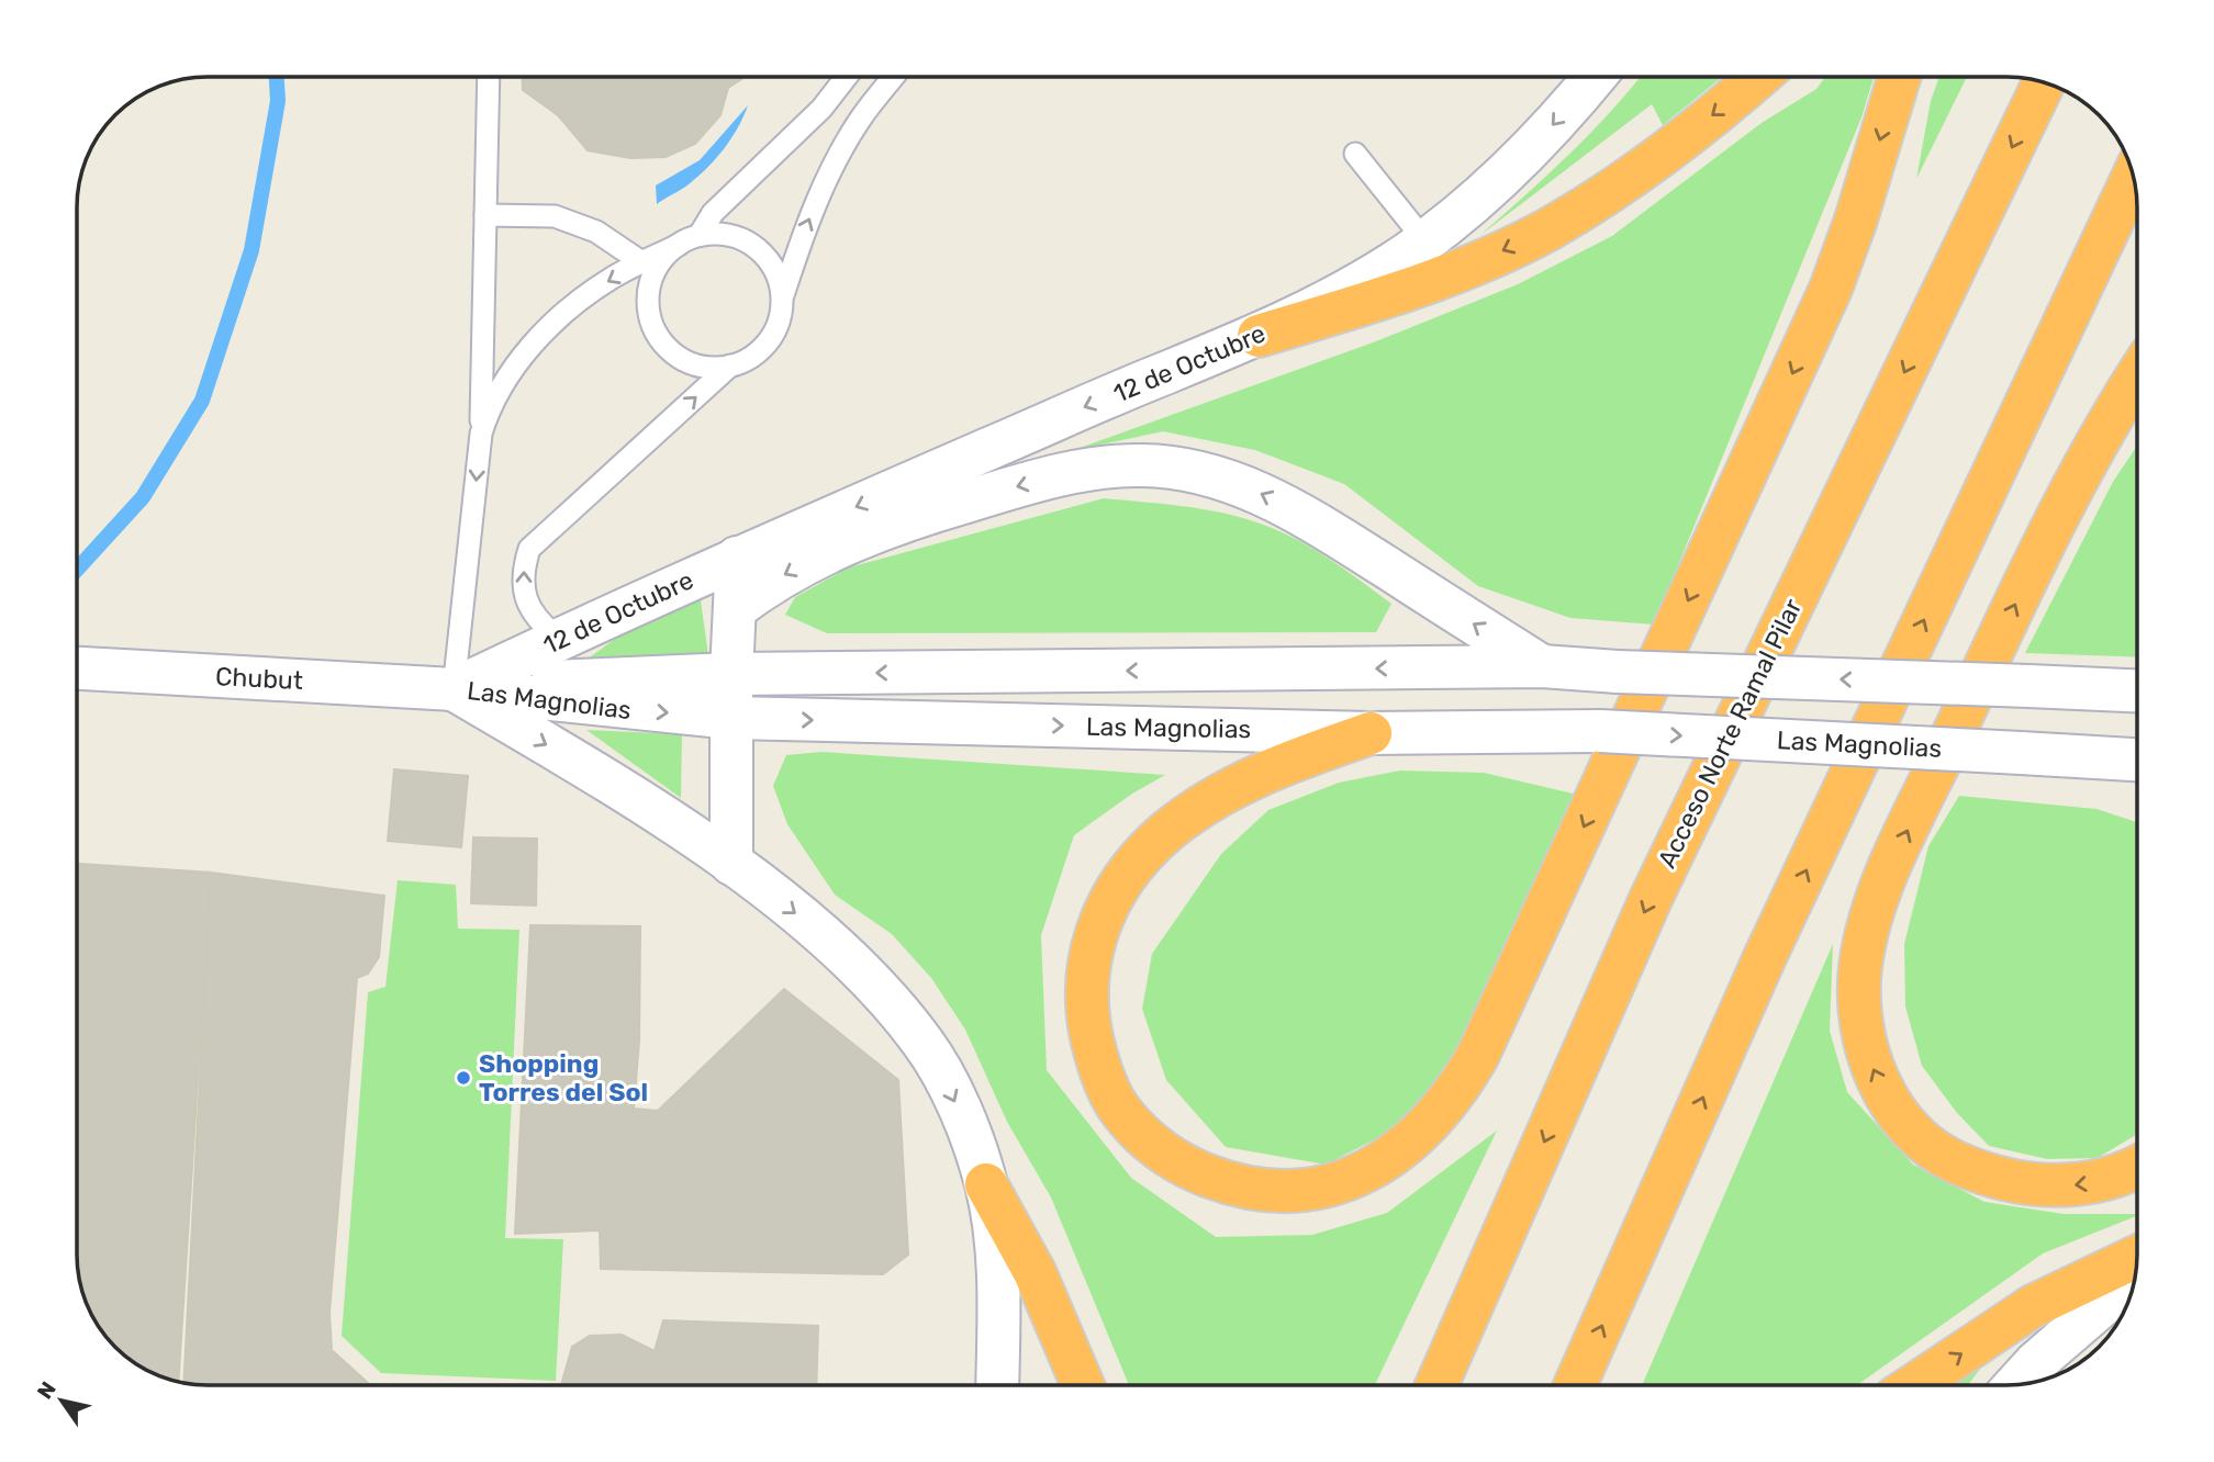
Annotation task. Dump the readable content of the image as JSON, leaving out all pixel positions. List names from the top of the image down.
{
  "streets": {
    "highway": ["Acceso Norte Ramal Pilar"],
    "main road": ["12 de Octubre", "Chubut", "Las Magnolias"]
  },
  "crossings": [
    ["12 de Octubre", "Chubut"],
    ["12 de Octubre", "Las Magnolias"],
    ["Chubut", "Las Magnolias"]
  ],
  "one_way": ["12 de Octubre"],
  "places": ["Shopping Torres del Sol"],
  "north": "top left"
}
